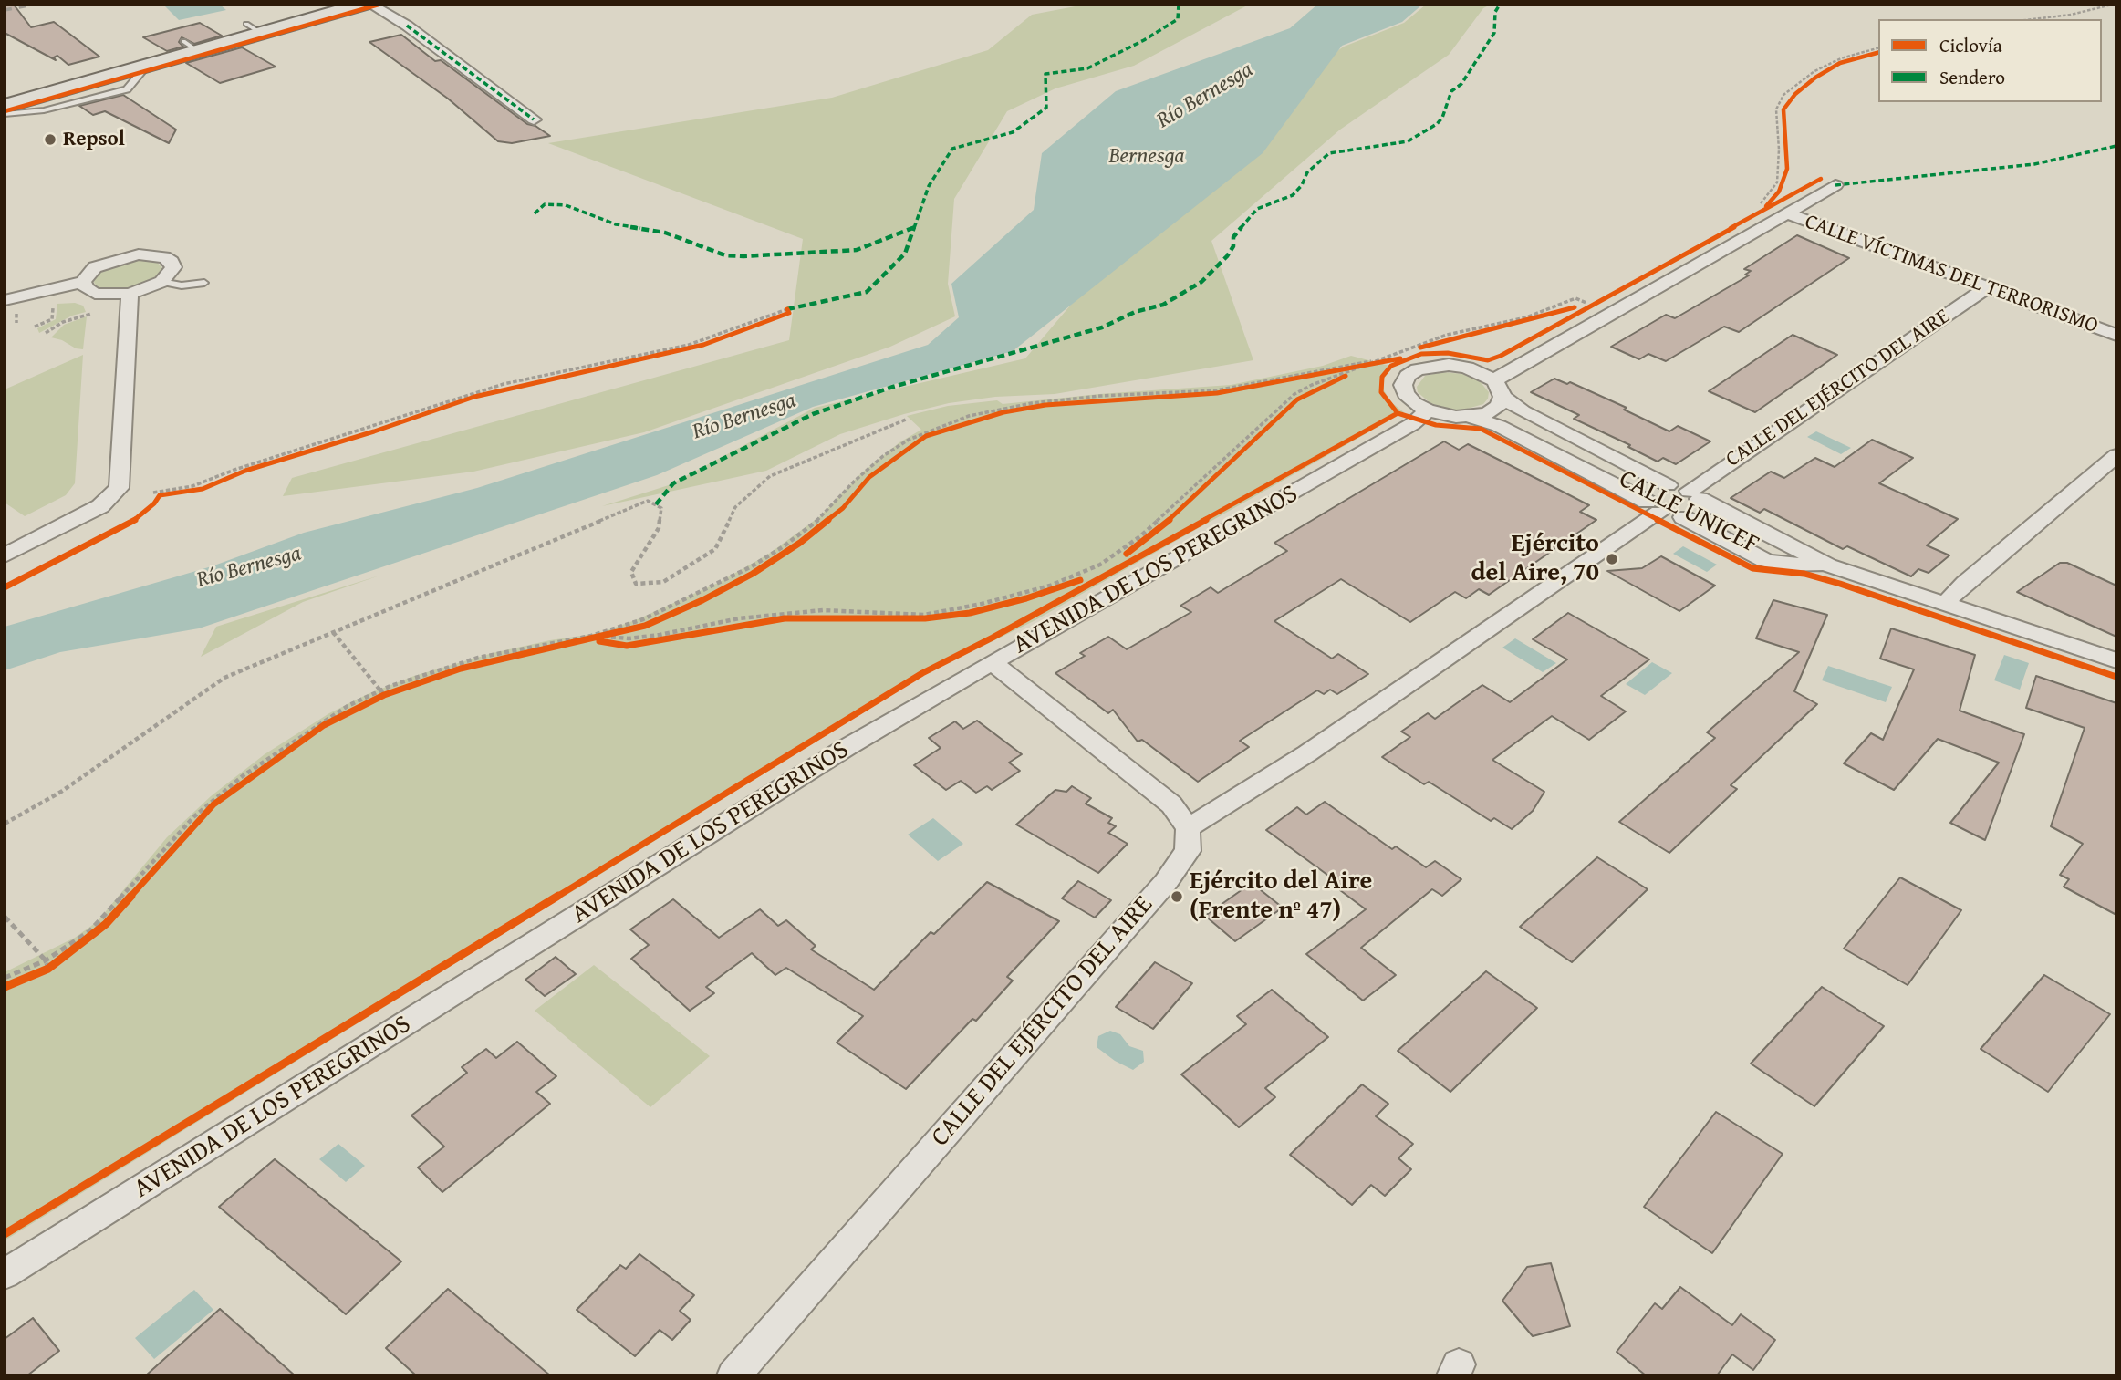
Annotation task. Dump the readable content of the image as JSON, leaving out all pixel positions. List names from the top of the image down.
{
  "streets": {
    "street": [
      "CALLE VÍCTIMAS DEL TERRORISMO",
      "CALLE DEL EJÉRCITO DEL AIRE",
      "CALLE UNICEF",
      "AVENIDA DE LOS PEREGRINOS"
    ]
  },
  "crossings": [
    ["CALLE VÍCTIMAS DEL TERRORISMO", "CALLE DEL EJÉRCITO DEL AIRE"],
    ["CALLE DEL EJÉRCITO DEL AIRE", "CALLE UNICEF"],
    ["CALLE UNICEF", "AVENIDA DE LOS PEREGRINOS"]
  ],
  "water": ["Río Bernesga", "Bernesga"],
  "places": ["Repsol", "Ejército del Aire, 70", "Ejército del Aire (Frente nº 47)"],
  "legend": ["Ciclovía", "Sendero"]
}
